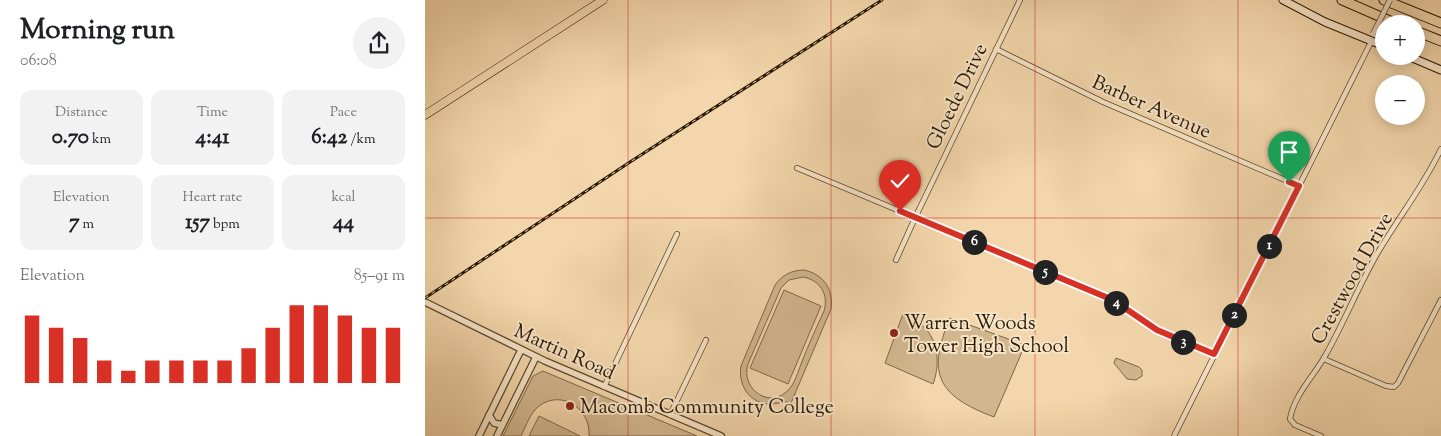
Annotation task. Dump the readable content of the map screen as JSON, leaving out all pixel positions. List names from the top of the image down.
{
  "streets": {
    "street": [
      "Gloede Drive",
      "Barber Avenue",
      "Crestwood Drive",
      "Martin Road"
    ]
  },
  "crossings": [
    ["Gloede Drive", "Barber Avenue"]
  ],
  "places": ["Warren Woods Tower High School", "Macomb Community College"],
  "page": {
    "heading": ["Morning run", "06:08"],
    "map_buttons": ["+", "−"],
    "stats": [
      ["Distance", "0.70 km"],
      ["Time", "4:41"],
      ["Pace", "6:42 /km"],
      ["Elevation", "7 m"],
      ["Heart rate", "157 bpm"],
      ["kcal", "44"]
    ],
    "pins": [
      "6",
      "1",
      "5",
      "4",
      "2",
      "3"
    ],
    "chart": ["Elevation", "85–91 m"]
  }
}
